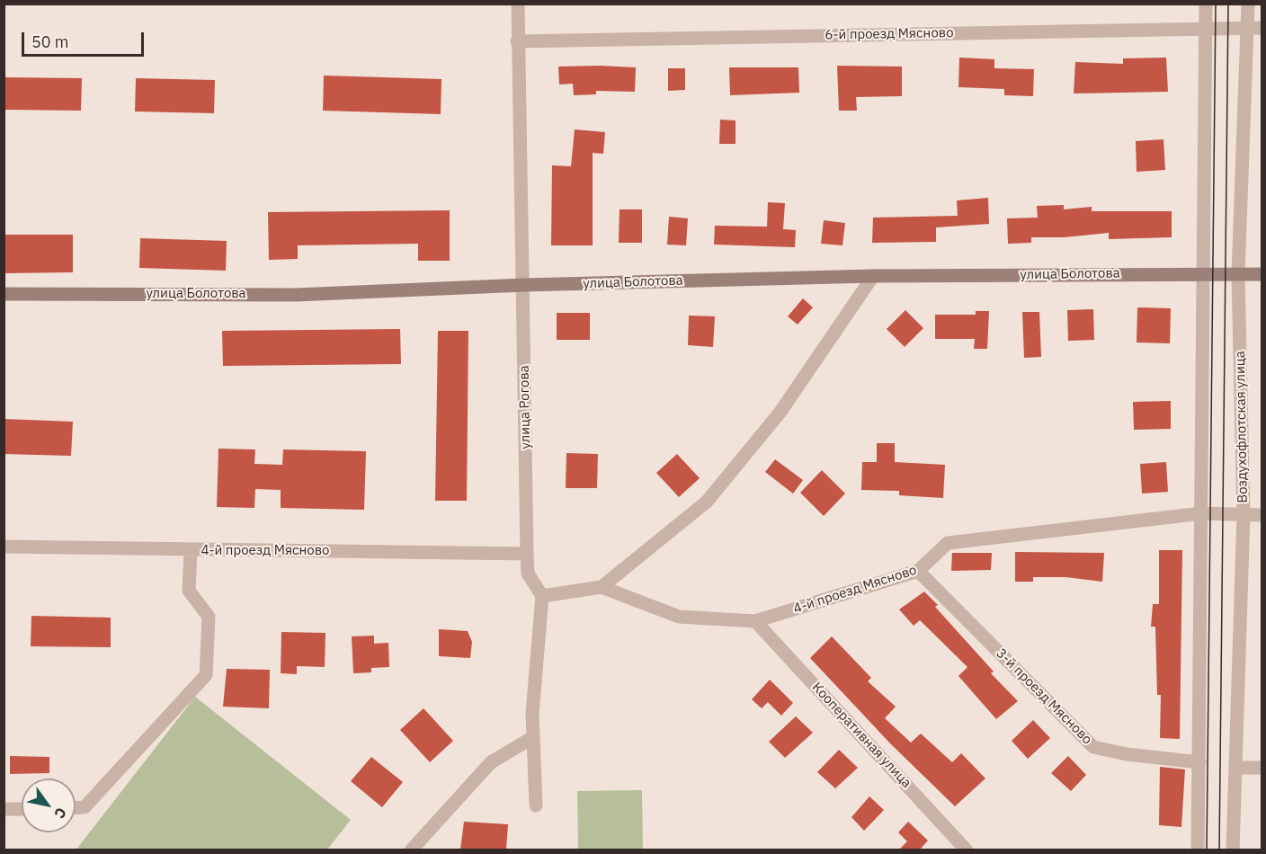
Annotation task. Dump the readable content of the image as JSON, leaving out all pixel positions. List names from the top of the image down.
{
  "streets": {
    "street": [
      "6-й проезд Мясново",
      "улица Болотова",
      "улица Рогова",
      "Воздухофлотская улица",
      "4-й проезд Мясново",
      "3-й проезд Мясново",
      "Кооперативная улица"
    ]
  },
  "crossings": [
    ["6-й проезд Мясново", "улица Рогова"],
    ["6-й проезд Мясново", "Воздухофлотская улица"],
    ["улица Болотова", "улица Рогова"],
    ["улица Болотова", "Воздухофлотская улица"],
    ["улица Рогова", "4-й проезд Мясново"],
    ["Воздухофлотская улица", "4-й проезд Мясново"],
    ["4-й проезд Мясново", "3-й проезд Мясново"],
    ["4-й проезд Мясново", "Кооперативная улица"]
  ],
  "scale_bar": "50 m",
  "north": "bottom right"
}
